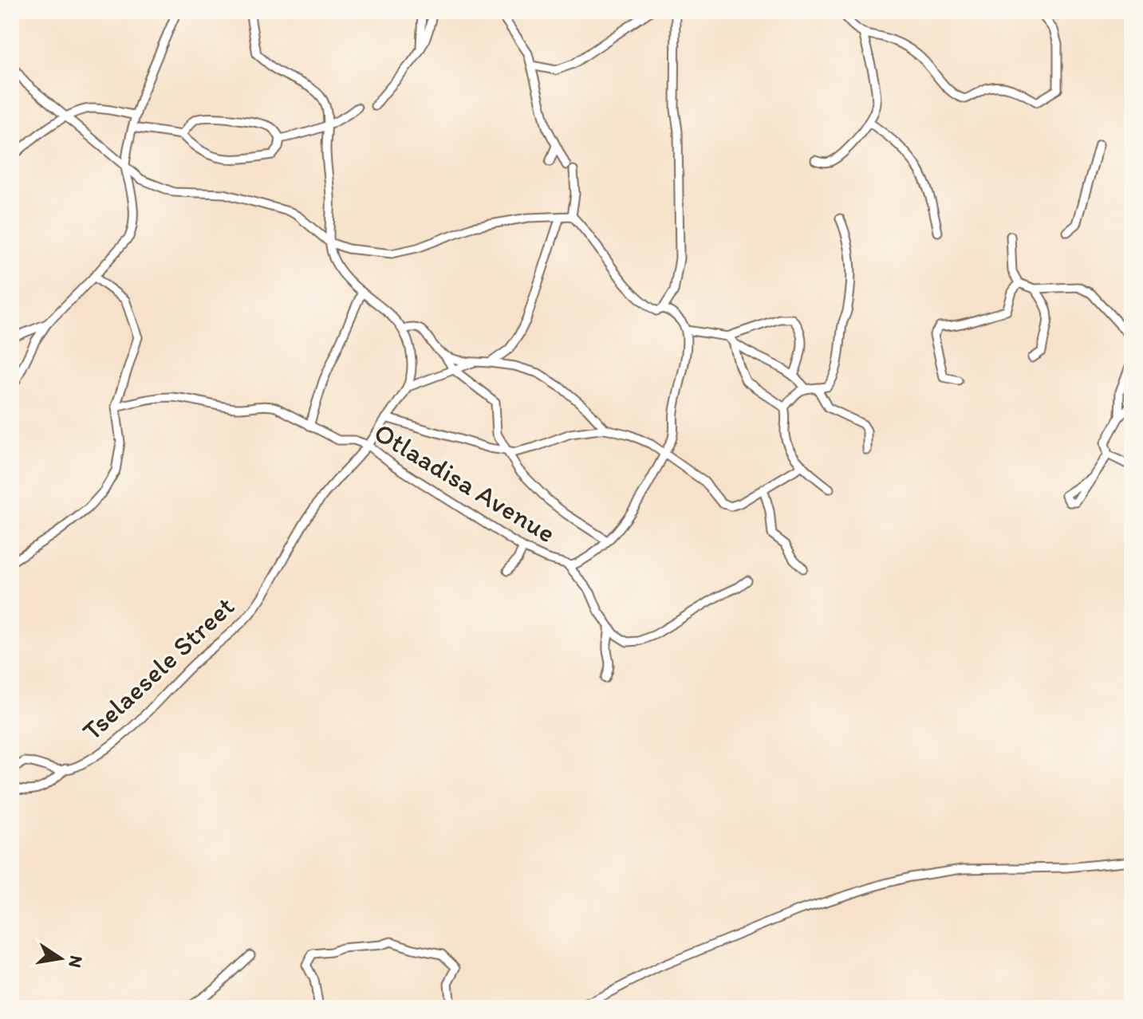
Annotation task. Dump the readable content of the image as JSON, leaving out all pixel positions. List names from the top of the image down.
{
  "streets": {
    "street": ["Otlaadisa Avenue", "Tselaesele Street"]
  },
  "crossings": [
    ["Otlaadisa Avenue", "Tselaesele Street"]
  ],
  "north": "right"
}
